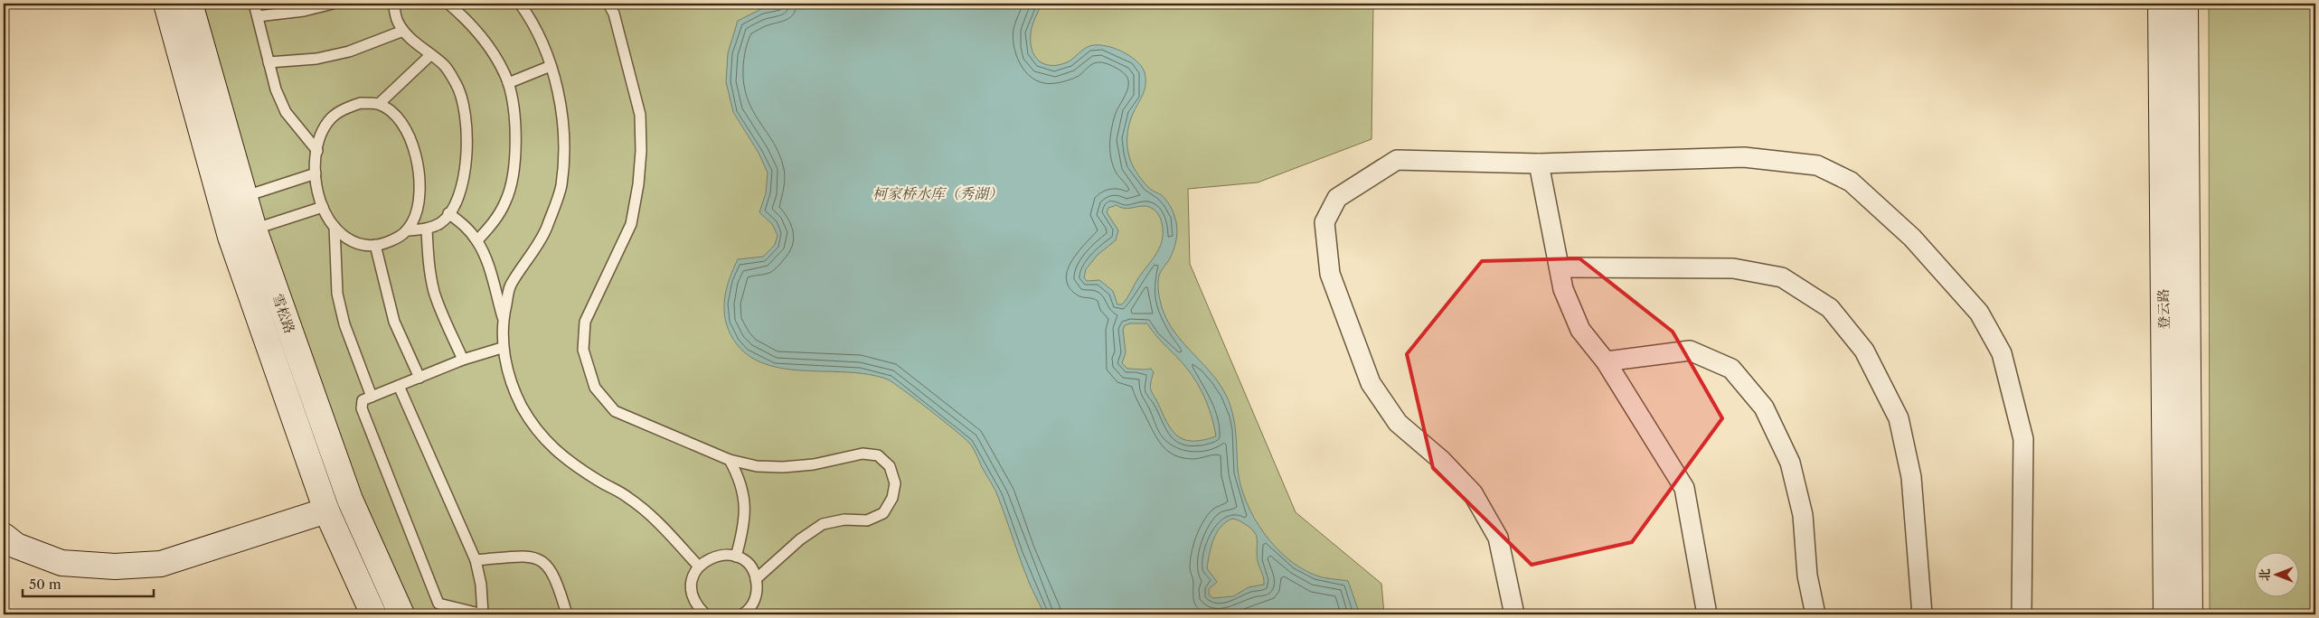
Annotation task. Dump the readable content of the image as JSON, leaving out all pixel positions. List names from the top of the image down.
{
  "streets": {
    "main road": ["登云路", "雪松路"]
  },
  "water": ["柯家桥水库（秀湖）"],
  "scale_bar": "50 m",
  "north": "left"
}
